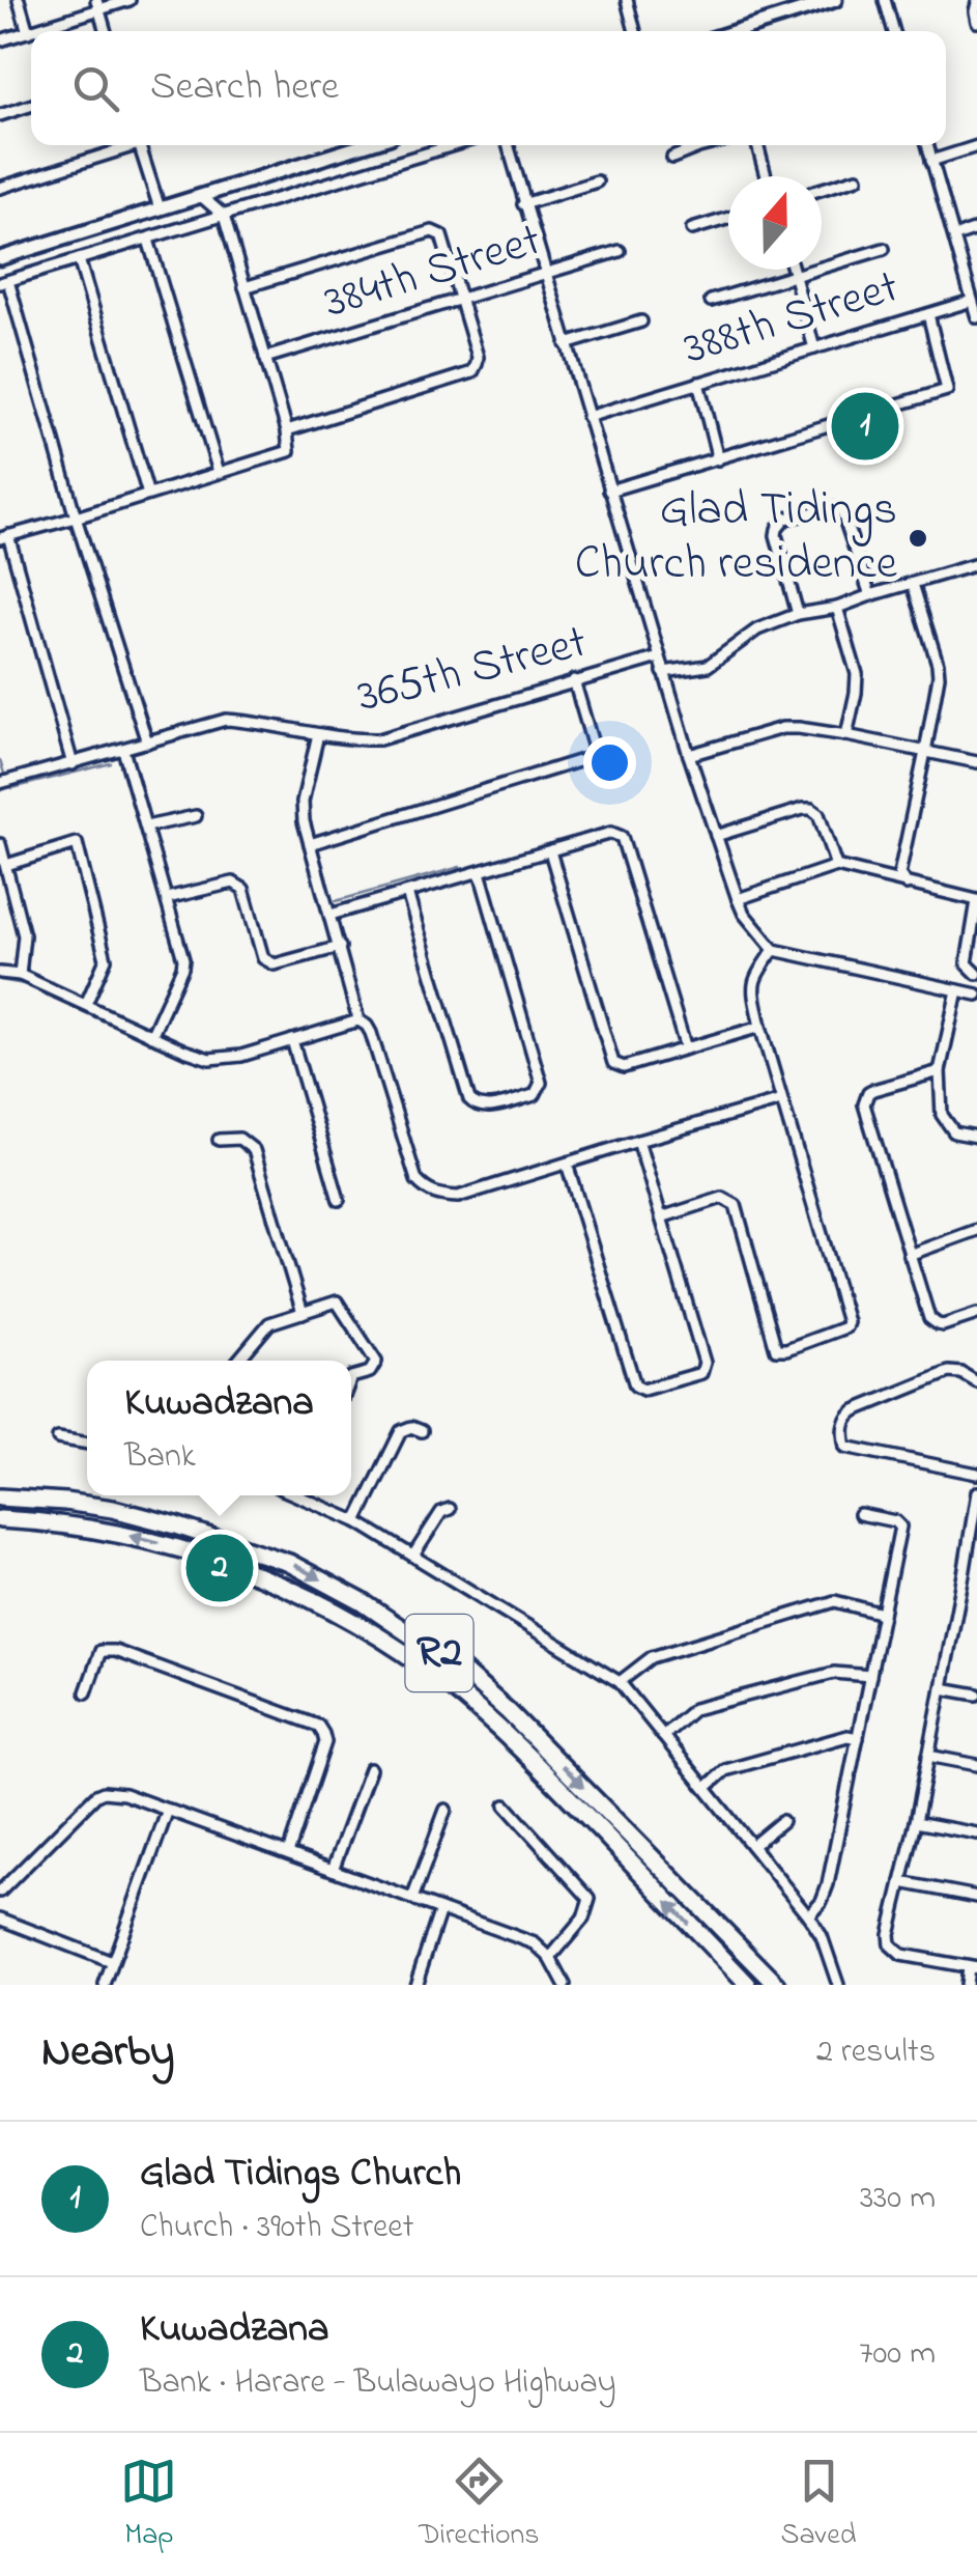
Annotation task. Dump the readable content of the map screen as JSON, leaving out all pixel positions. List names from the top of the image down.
{
  "streets": {
    "highway": ["R2"],
    "street": ["384th Street", "388th Street", "365th Street"]
  },
  "crossings": [
    ["384th Street", "365th Street"],
    ["388th Street", "365th Street"]
  ],
  "places": ["Glad Tidings Church residence"],
  "north": "top",
  "page": {
    "search": "Search here",
    "pins": ["1", "2"],
    "popup": ["Kuwadzana", "Bank"],
    "heading": ["Nearby", "2 results"],
    "list": [
      {
        "mark": "1",
        "name": "Glad Tidings Church",
        "note": "Church · 390th Street",
        "value": "330 m"
      },
      {
        "mark": "2",
        "name": "Kuwadzana",
        "note": "Bank · Harare - Bulawayo Highway",
        "value": "700 m"
      }
    ],
    "nav": ["Map", "Directions", "Saved"]
  }
}
